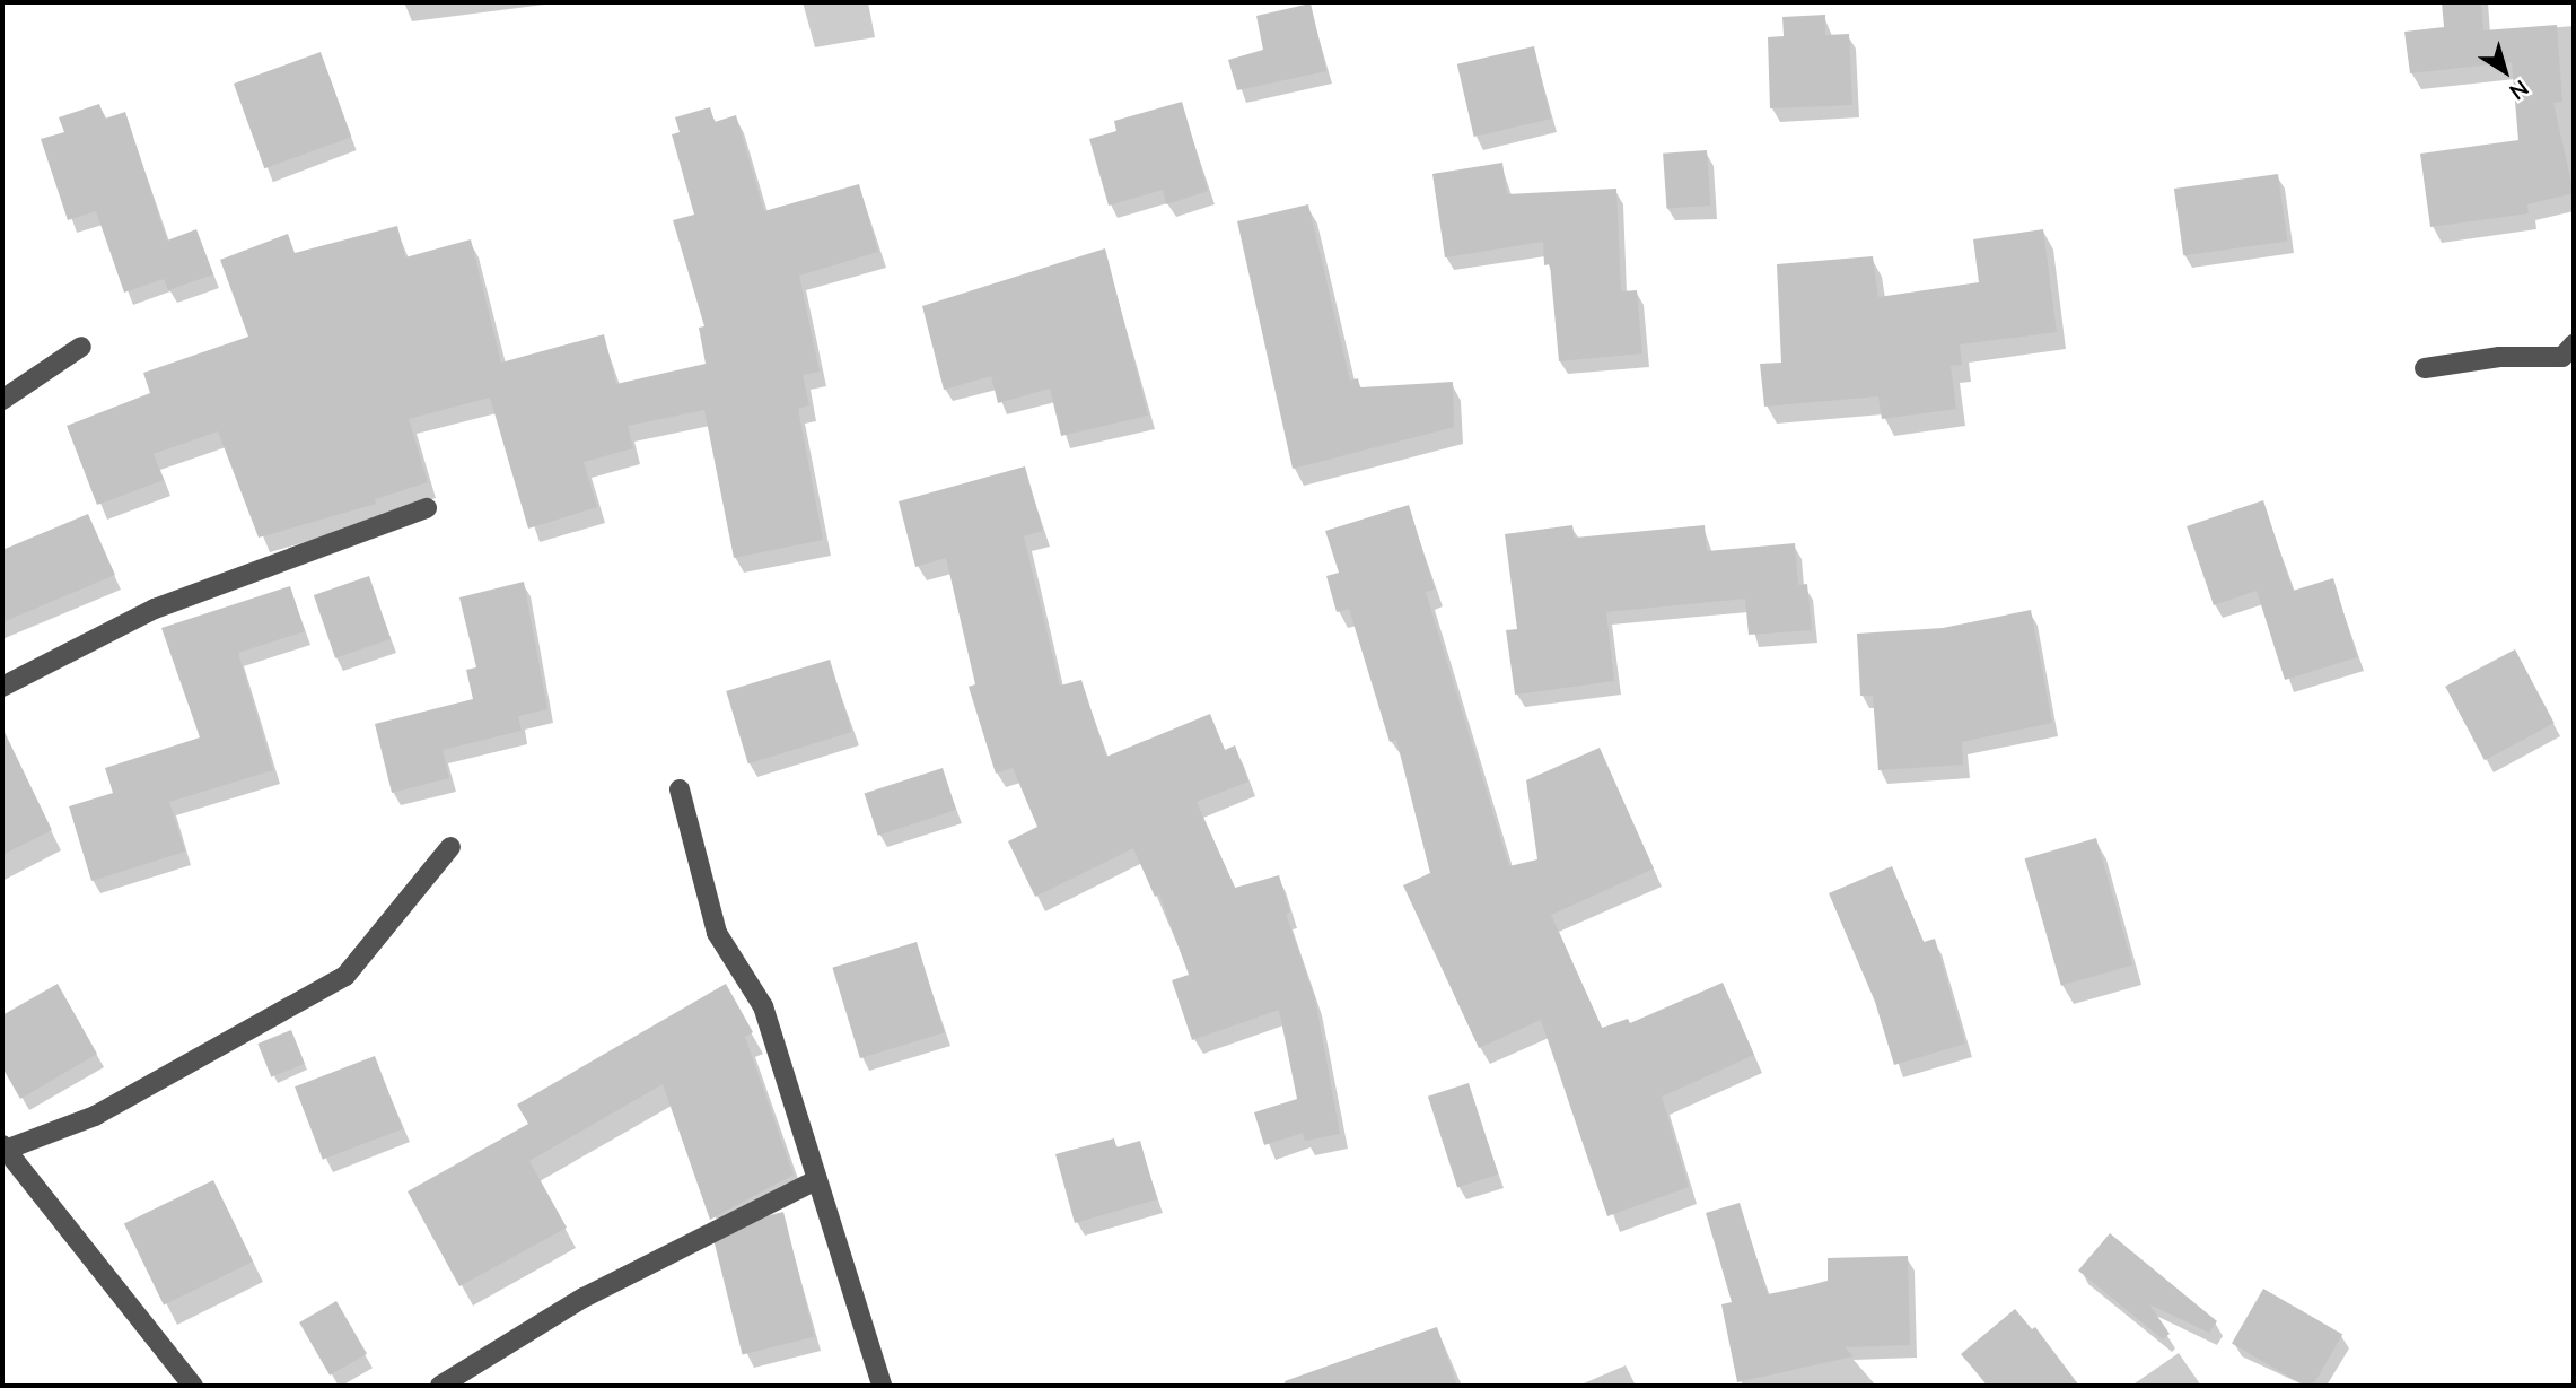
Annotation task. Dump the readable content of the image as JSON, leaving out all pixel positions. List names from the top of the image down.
{
  "north": "bottom right"
}
